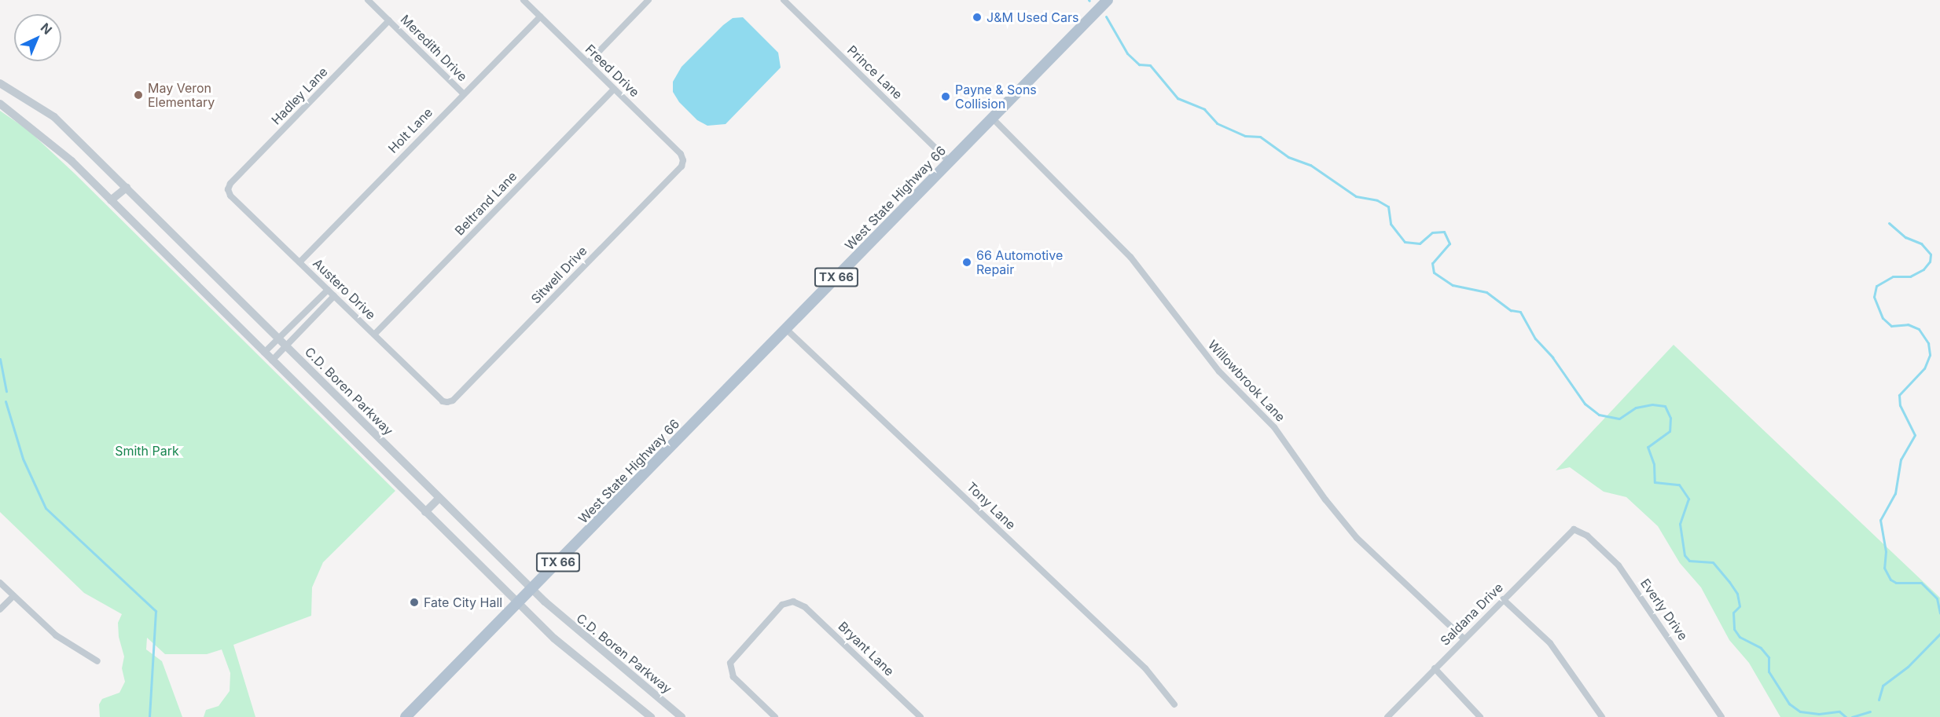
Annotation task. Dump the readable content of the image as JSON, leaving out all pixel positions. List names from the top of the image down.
{
  "streets": {
    "main road": ["West State Highway 66", "TX 66"],
    "street": [
      "Meredith Drive",
      "Freed Drive",
      "Prince Lane",
      "Hadley Lane",
      "Holt Lane",
      "Beltrand Lane",
      "Sitwell Drive",
      "Austero Drive",
      "Willowbrook Lane",
      "C.D. Boren Parkway",
      "Tony Lane",
      "Everly Drive",
      "Saldana Drive",
      "Bryant Lane"
    ]
  },
  "crossings": [
    ["Meredith Drive", "Hadley Lane"],
    ["Meredith Drive", "Holt Lane"],
    ["Freed Drive", "Holt Lane"],
    ["Freed Drive", "Beltrand Lane"],
    ["Freed Drive", "Sitwell Drive"],
    ["Prince Lane", "West State Highway 66"],
    ["Hadley Lane", "Austero Drive"],
    ["Holt Lane", "Austero Drive"],
    ["West State Highway 66", "TX 66"],
    ["West State Highway 66", "Willowbrook Lane"],
    ["West State Highway 66", "C.D. Boren Parkway"],
    ["West State Highway 66", "Tony Lane"],
    ["Beltrand Lane", "Austero Drive"],
    ["Sitwell Drive", "Austero Drive"],
    ["TX 66", "C.D. Boren Parkway"],
    ["Willowbrook Lane", "Saldana Drive"],
    ["Everly Drive", "Saldana Drive"]
  ],
  "parks": ["Smith Park"],
  "places": [
    "J&M Used Cars",
    "May Veron Elementary",
    "Payne & Sons Collision",
    "66 Automotive Repair",
    "Fate City Hall"
  ],
  "north": "top right"
}
